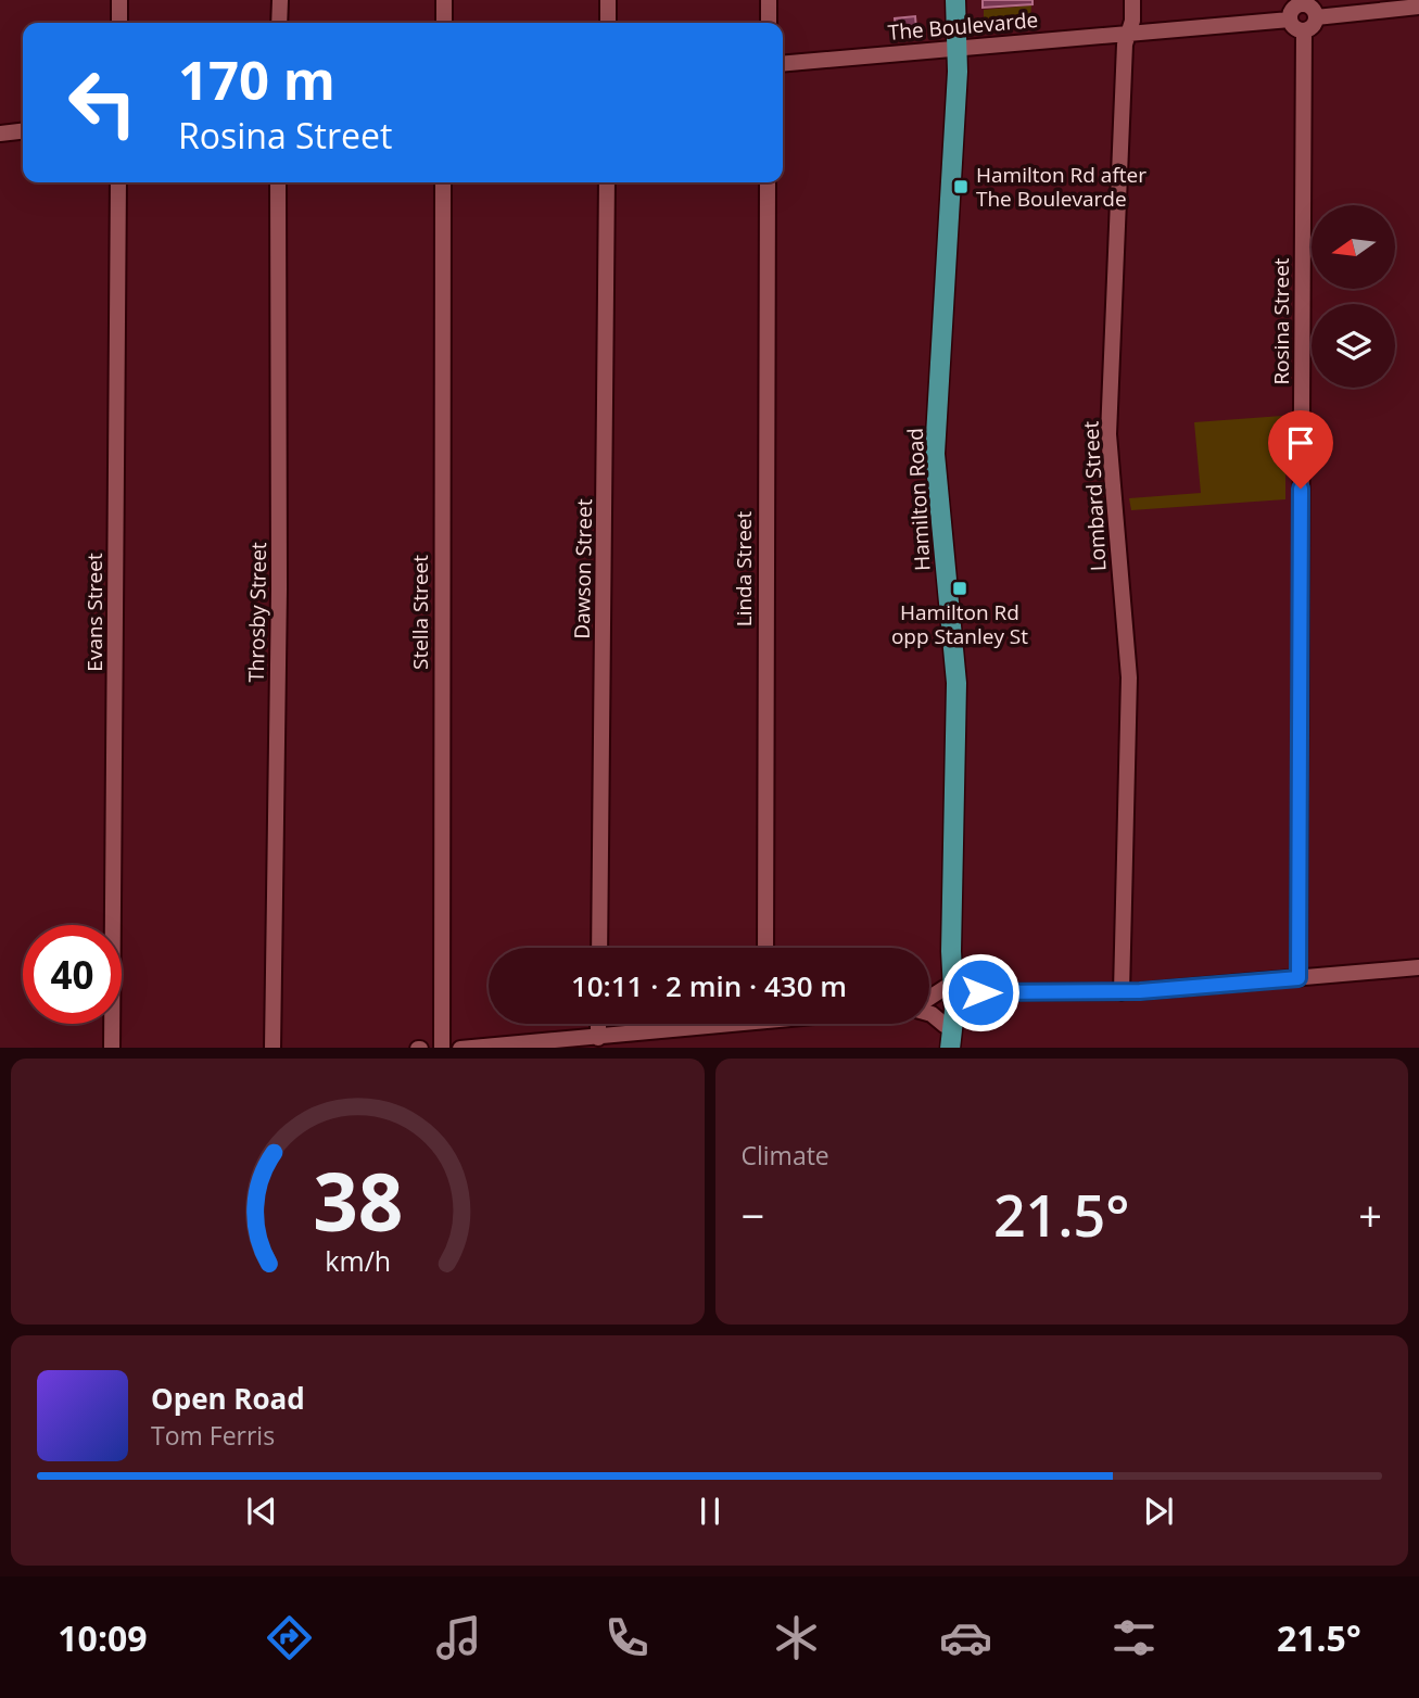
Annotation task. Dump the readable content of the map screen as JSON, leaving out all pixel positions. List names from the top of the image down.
{
  "streets": {
    "main road": ["Hamilton Road"],
    "street": [
      "The Boulevarde",
      "Rosina Street",
      "Lombard Street",
      "Dawson Street",
      "Linda Street",
      "Evans Street",
      "Throsby Street",
      "Stella Street"
    ]
  },
  "crossings": [
    ["The Boulevarde", "Rosina Street"],
    ["The Boulevarde", "Lombard Street"],
    ["The Boulevarde", "Hamilton Road"]
  ],
  "places": {
    "transit": ["Hamilton Rd after The Boulevarde", "Hamilton Rd opp Stanley St"]
  },
  "north": "left",
  "page": {
    "turn": ["170 m", "Rosina Street"],
    "limit": "40",
    "trip": "10:11 · 2 min · 430 m",
    "tile": "Climate",
    "heat": ["−", "21.5°", "+"],
    "song": ["Open Road", "Tom Ferris"],
    "tabs": ["10:09", "21.5°"],
    "gauge": ["38", "km/h"]
  }
}
